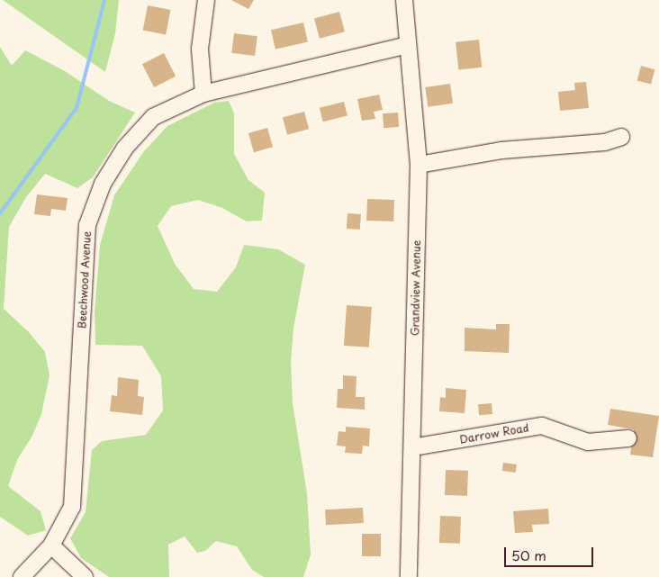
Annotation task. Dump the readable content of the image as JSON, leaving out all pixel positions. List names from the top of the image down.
{
  "streets": {
    "street": ["Beechwood Avenue", "Grandview Avenue", "Darrow Road"]
  },
  "crossings": [
    ["Beechwood Avenue", "Grandview Avenue"],
    ["Grandview Avenue", "Darrow Road"]
  ],
  "scale_bar": "50 m"
}
